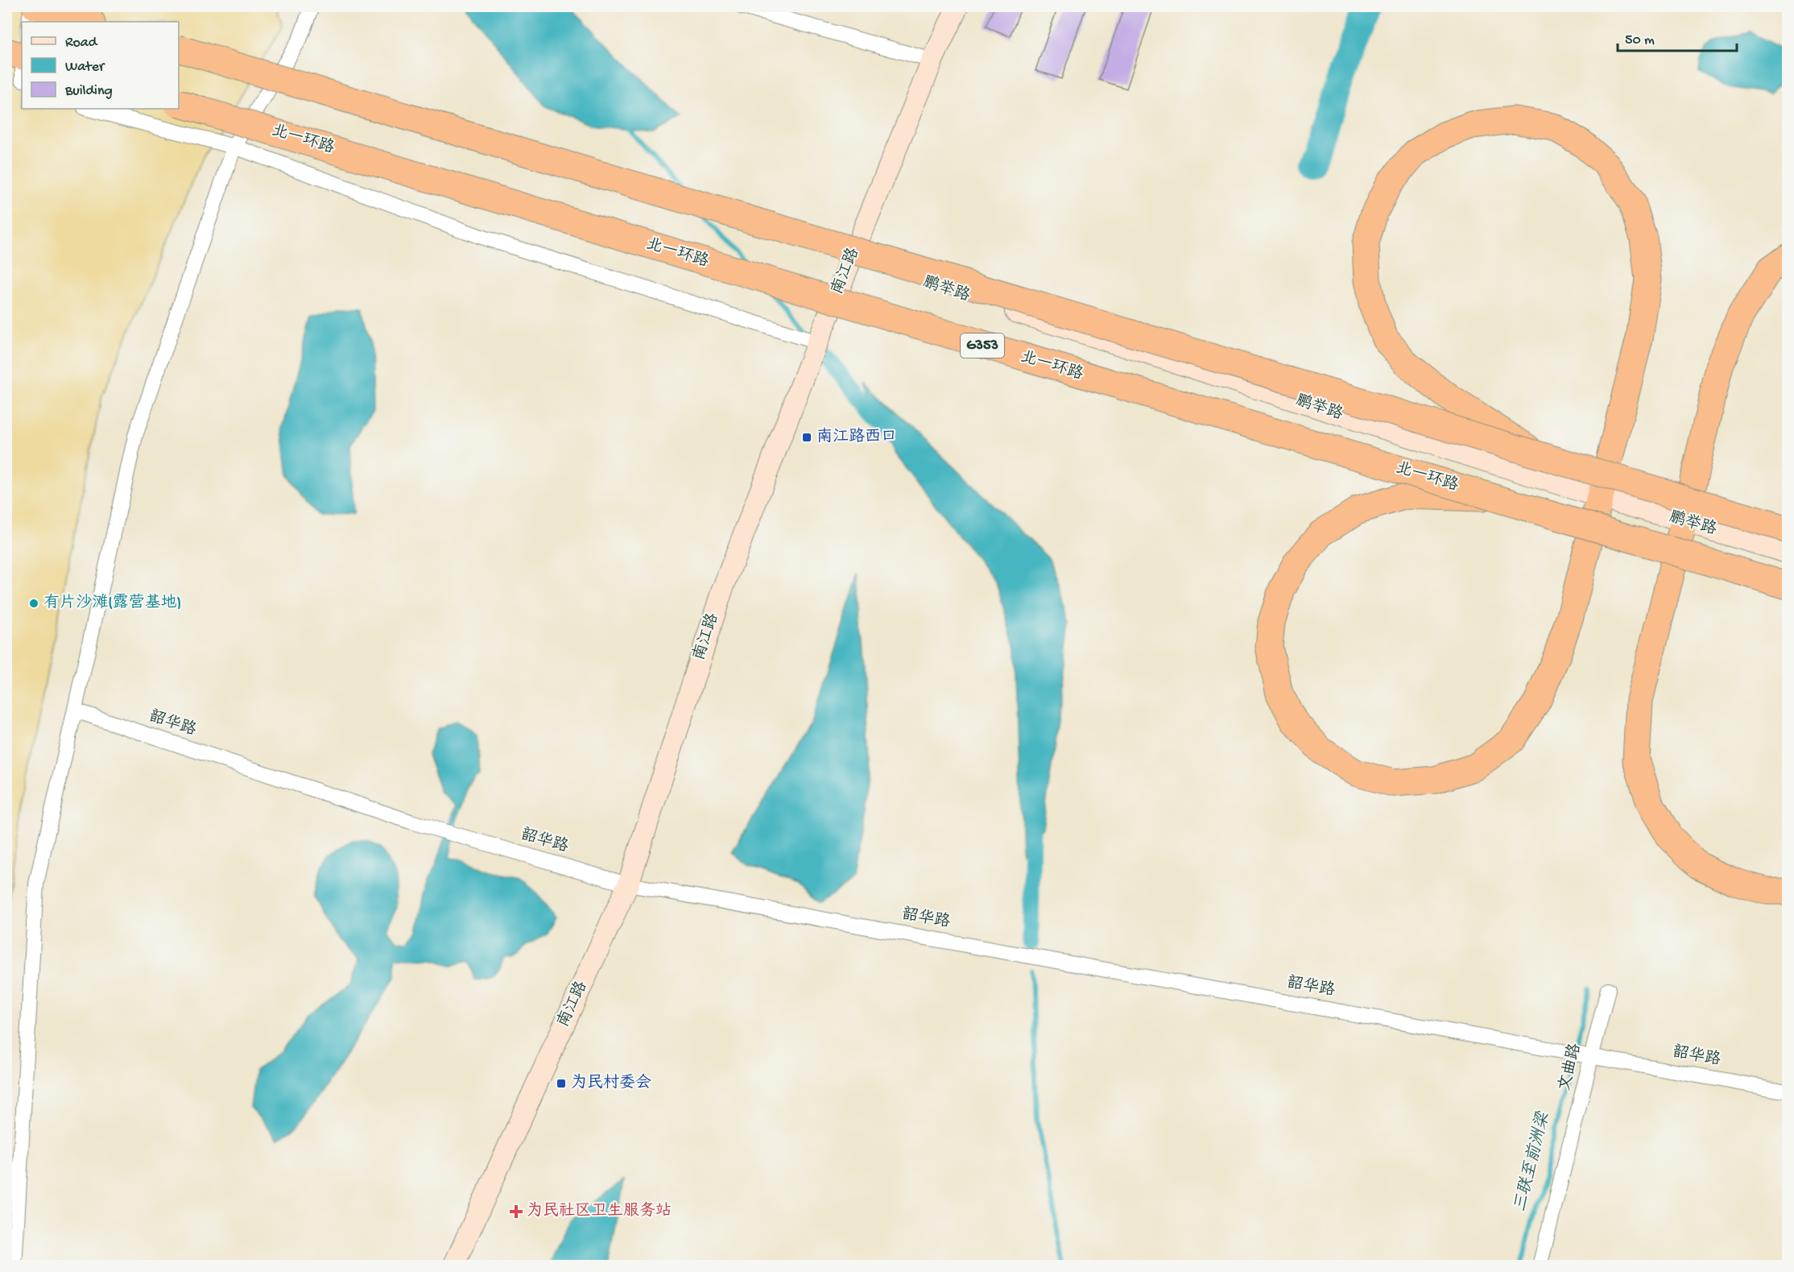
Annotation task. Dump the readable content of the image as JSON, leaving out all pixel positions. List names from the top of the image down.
{
  "streets": {
    "highway": ["北一环路", "G353"],
    "main road": ["南江路", "鹏举路"],
    "street": ["韶华路", "文曲路"]
  },
  "crossings": [
    ["南江路", "鹏举路"],
    ["南江路", "韶华路"],
    ["韶华路", "文曲路"]
  ],
  "water": ["三联至前洲梁"],
  "places": {
    "transit": ["南江路西口", "为民村委会"],
    "other": ["有片沙滩(露营基地)"],
    "health": ["为民社区卫生服务站"]
  },
  "legend": ["Road", "Water", "Building"],
  "scale_bar": "50 m"
}
